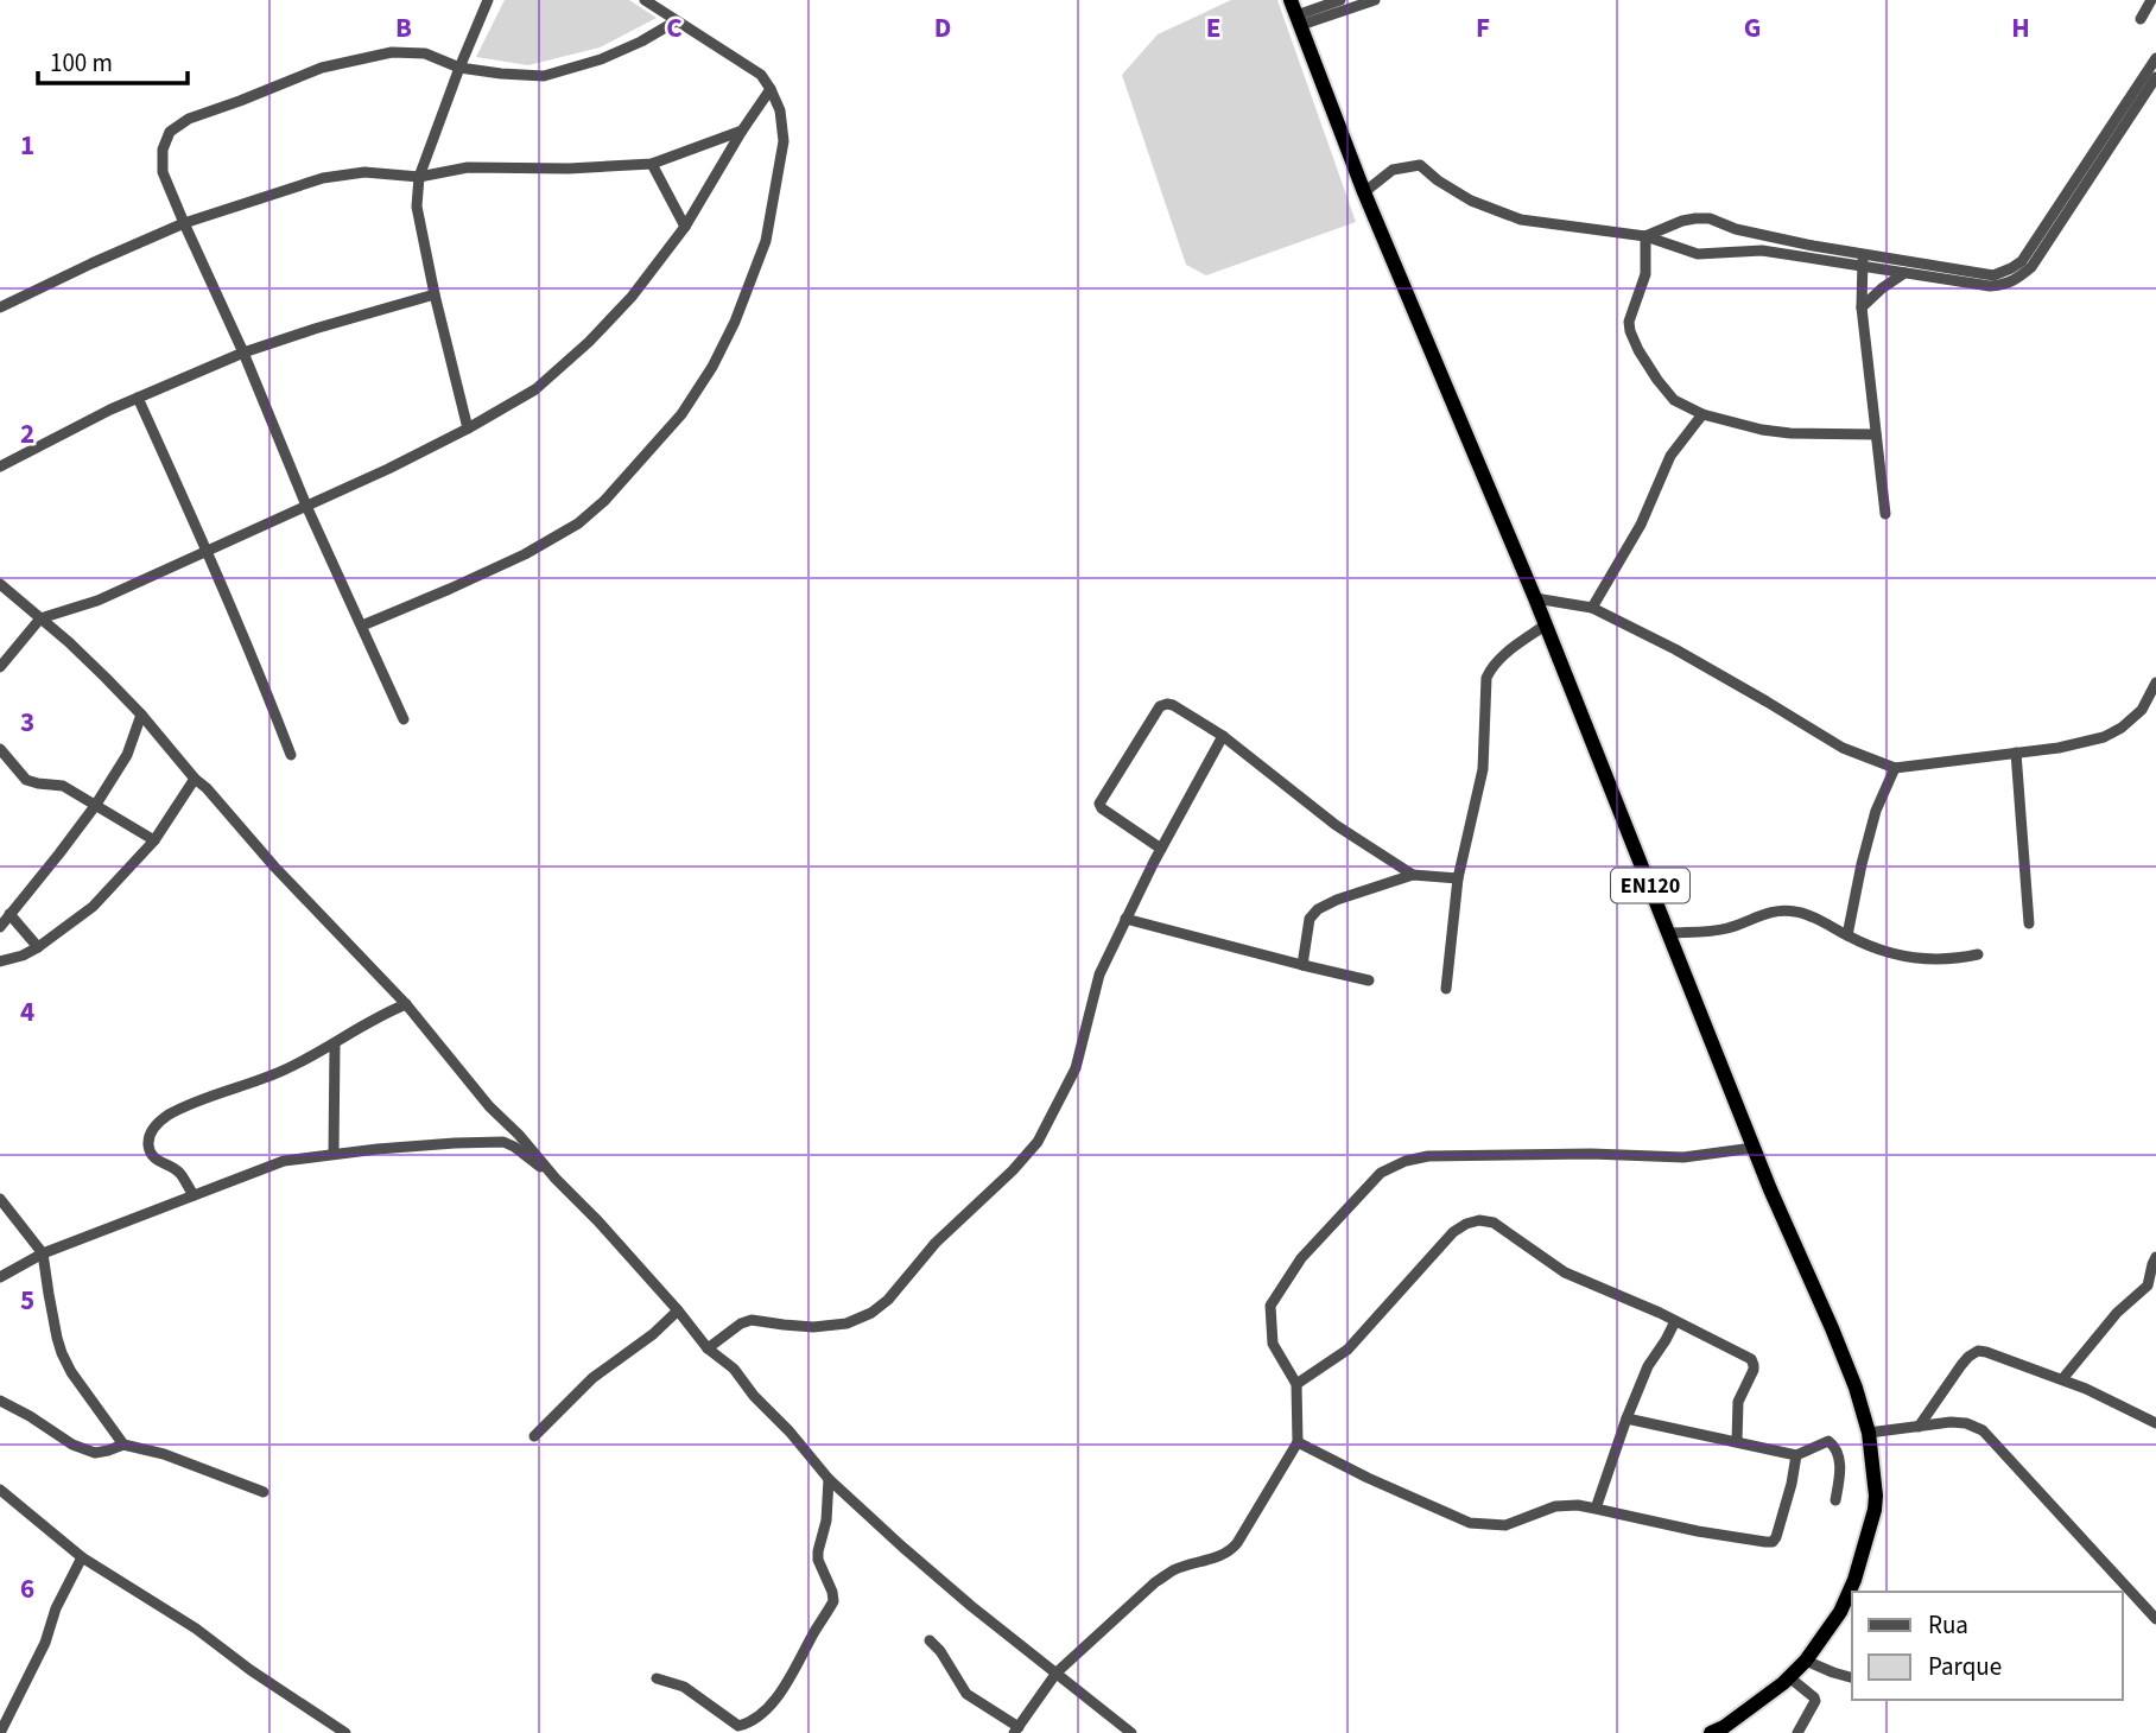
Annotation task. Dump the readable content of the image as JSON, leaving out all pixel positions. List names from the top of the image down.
{
  "streets": {
    "highway": ["EN120"]
  },
  "legend": ["Rua", "Parque"],
  "scale_bar": "100 m",
  "grid": {
    "columns": [
      "B",
      "C",
      "D",
      "E",
      "F",
      "G",
      "H"
    ],
    "rows": [
      "1",
      "2",
      "3",
      "4",
      "5",
      "6"
    ]
  }
}
